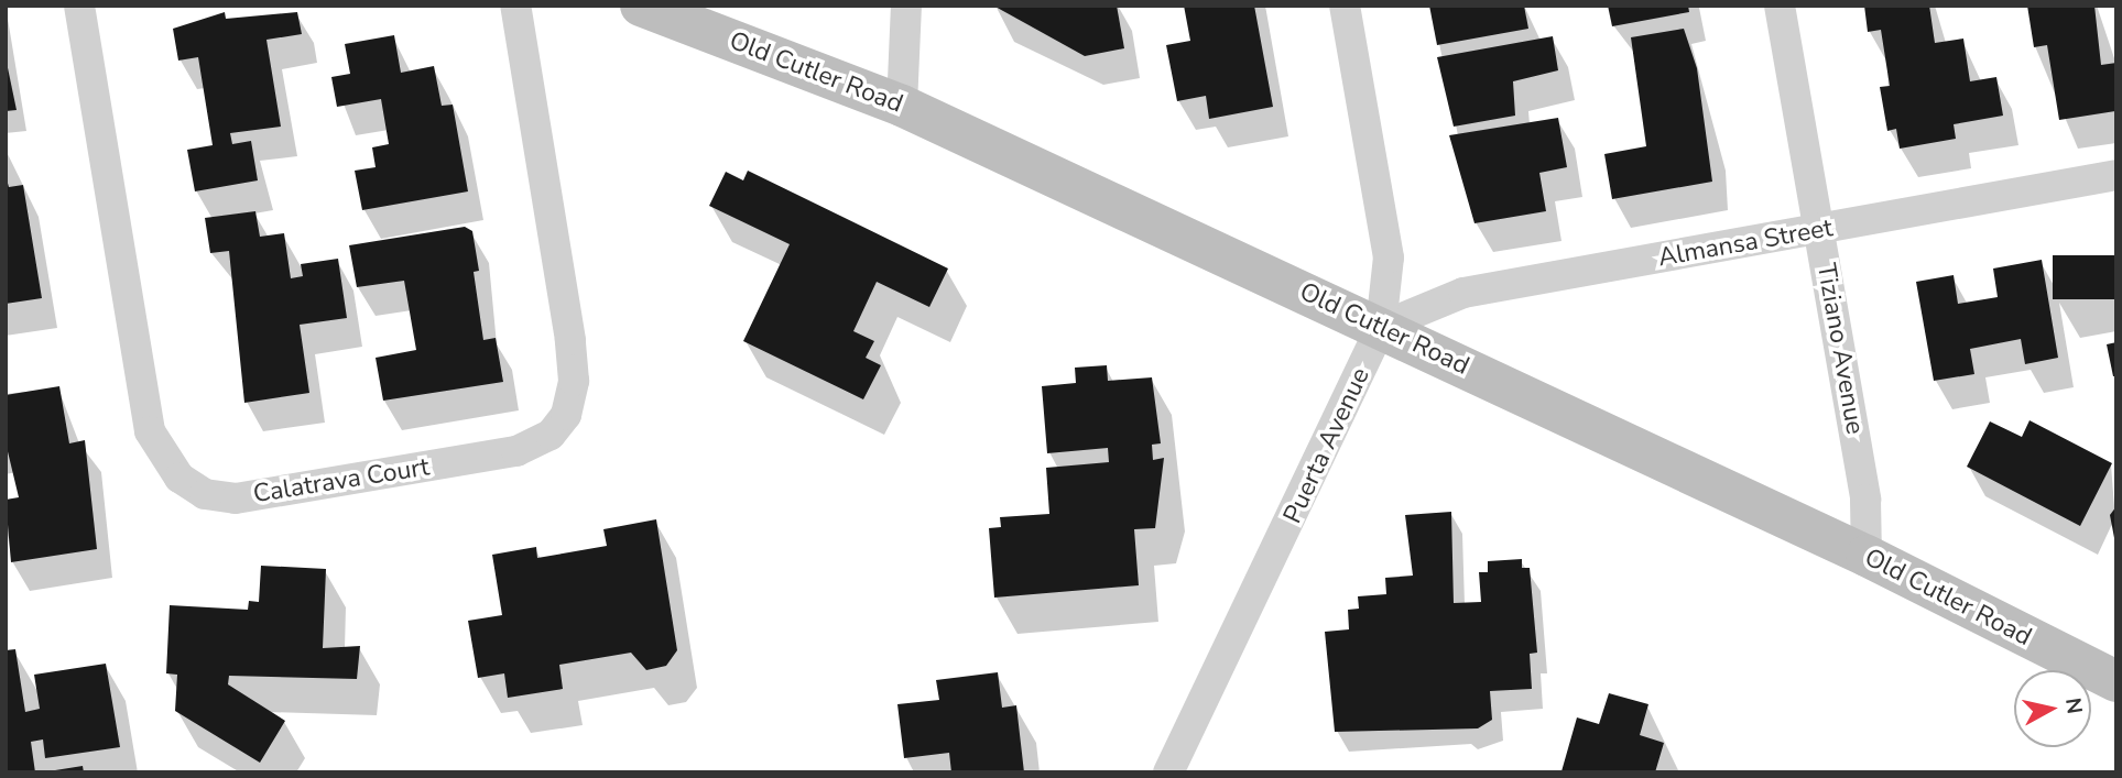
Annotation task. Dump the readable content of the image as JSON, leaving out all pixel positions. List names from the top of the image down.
{
  "streets": {
    "main road": ["Old Cutler Road"],
    "street": [
      "Almansa Street",
      "Tiziano Avenue",
      "Puerta Avenue",
      "Calatrava Court"
    ]
  },
  "crossings": [
    ["Old Cutler Road", "Almansa Street"],
    ["Old Cutler Road", "Tiziano Avenue"],
    ["Old Cutler Road", "Puerta Avenue"],
    ["Almansa Street", "Tiziano Avenue"],
    ["Almansa Street", "Puerta Avenue"]
  ],
  "north": "right"
}
